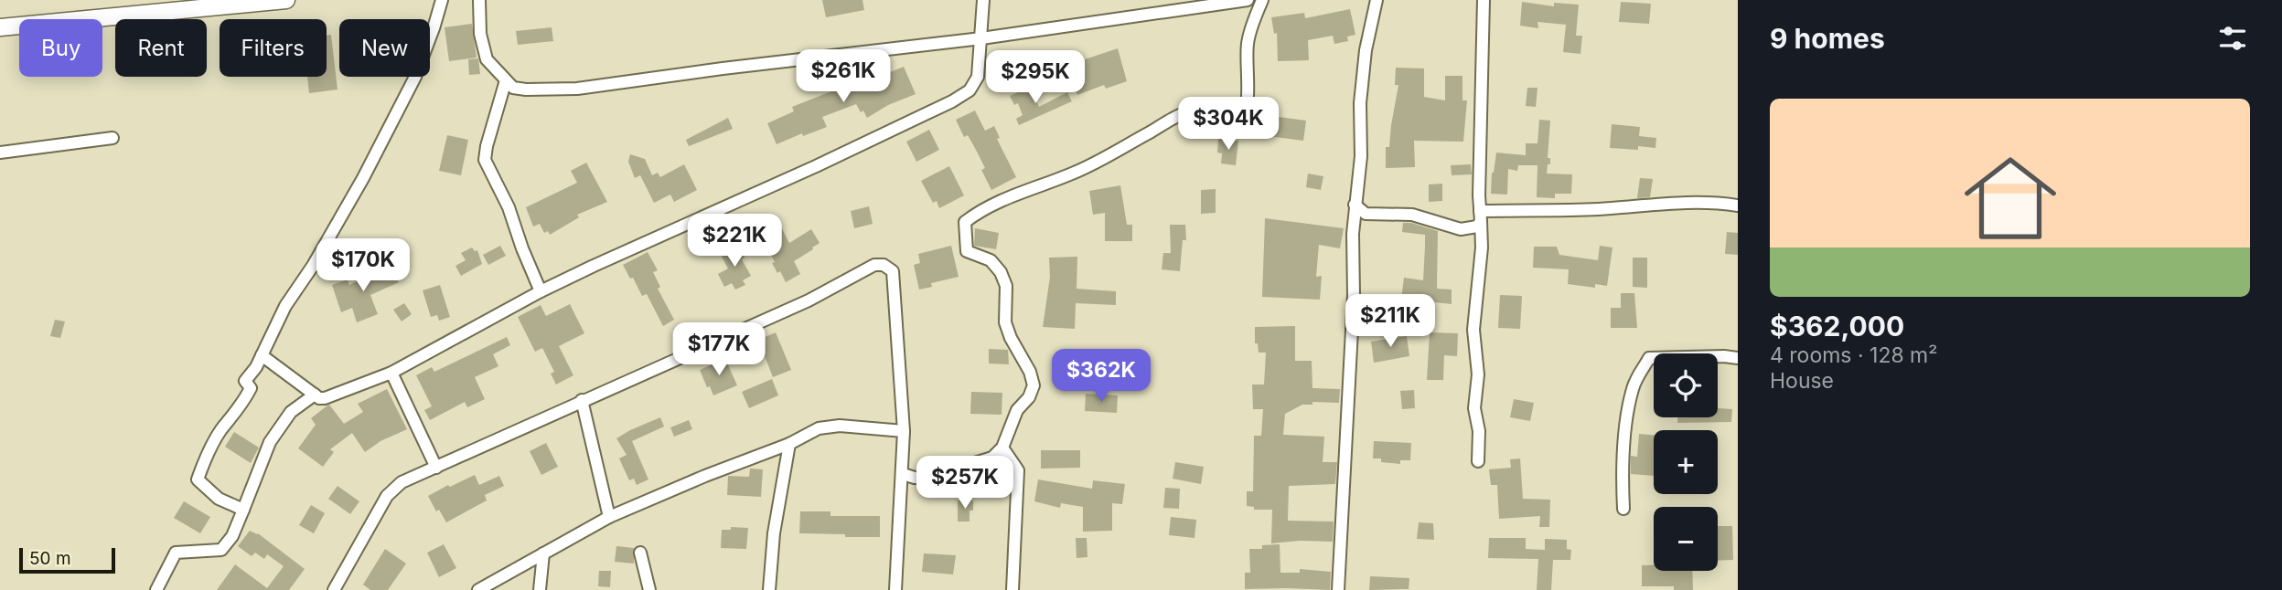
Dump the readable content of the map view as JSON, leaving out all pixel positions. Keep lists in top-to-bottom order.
{
  "scale_bar": "50 m",
  "page": {
    "heading": "9 homes",
    "chip": [
      "Buy",
      "Rent",
      "Filters",
      "New"
    ],
    "price": [
      "$261K",
      "$295K",
      "$304K",
      "$221K",
      "$170K",
      "$211K",
      "$177K",
      "$362K",
      "$257K"
    ],
    "list": [
      {
        "name": "$362,000",
        "note": "4 rooms · 128 m² · House"
      }
    ],
    "map_buttons": ["+", "−"],
    "scale": "50 m"
  }
}
